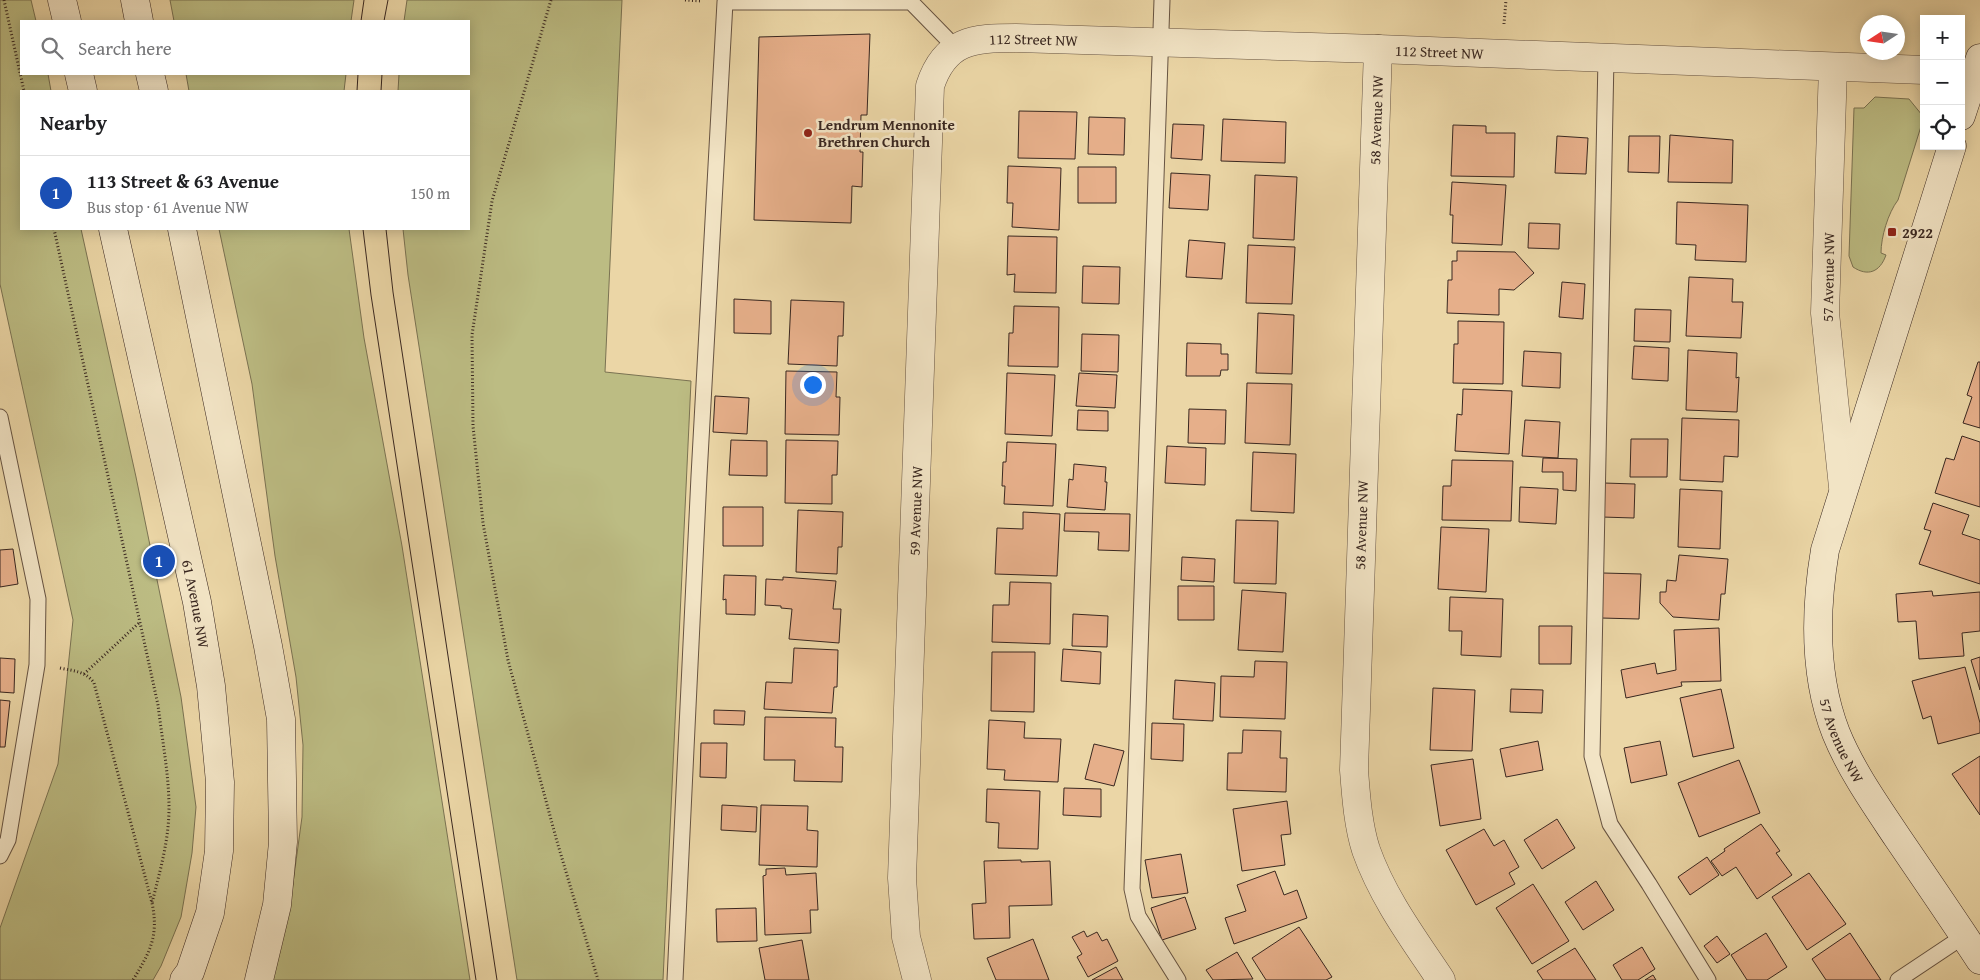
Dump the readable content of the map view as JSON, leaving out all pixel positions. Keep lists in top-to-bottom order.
{
  "streets": {
    "street": [
      "112 Street NW",
      "58 Avenue NW",
      "57 Avenue NW",
      "59 Avenue NW",
      "61 Avenue NW"
    ]
  },
  "crossings": [
    ["112 Street NW", "58 Avenue NW"],
    ["112 Street NW", "57 Avenue NW"],
    ["112 Street NW", "59 Avenue NW"]
  ],
  "places": {
    "other": ["Lendrum Mennonite Brethren Church"],
    "transit": ["2922"]
  },
  "north": "left",
  "page": {
    "map_buttons": ["+", "−"],
    "search": "Search here",
    "heading": "Nearby",
    "list": [
      {
        "mark": "1",
        "name": "113 Street & 63 Avenue",
        "note": "Bus stop · 61 Avenue NW",
        "value": "150 m"
      }
    ],
    "pins": "1"
  }
}
